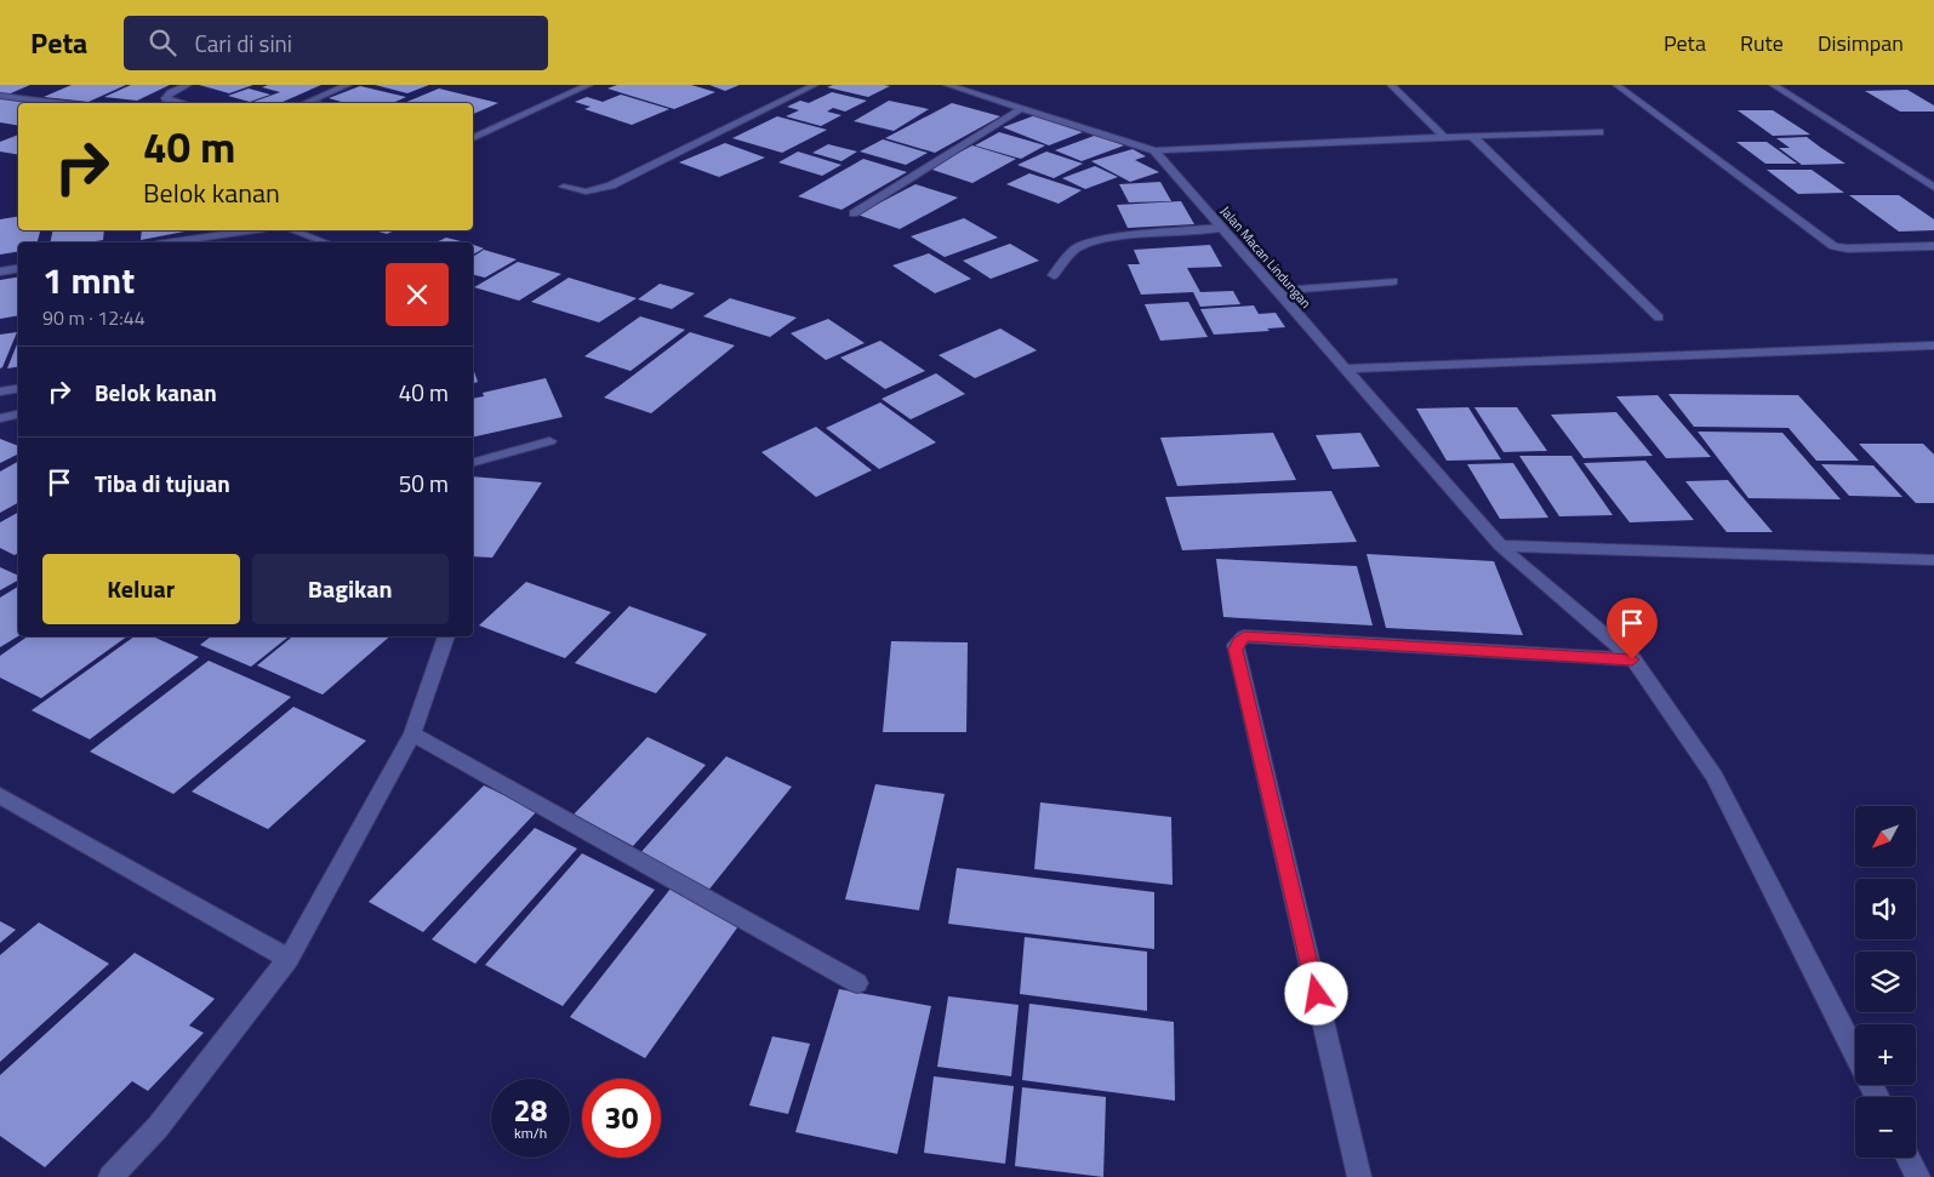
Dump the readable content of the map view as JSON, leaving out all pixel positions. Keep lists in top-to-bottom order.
{
  "streets": {
    "street": ["Jalan Macan Lindungan"]
  },
  "north": "bottom left",
  "page": {
    "header": "Peta",
    "search": "Cari di sini",
    "nav": ["Peta", "Rute", "Disimpan"],
    "turn": ["40 m", "Belok kanan"],
    "heading": ["1 mnt", "90 m · 12:44"],
    "list": [
      {
        "name": "Belok kanan",
        "value": "40 m"
      },
      {
        "name": "Tiba di tujuan",
        "value": "50 m"
      }
    ],
    "buttons": ["Keluar", "Bagikan"],
    "map_buttons": ["+", "−"],
    "speed": "28 km/h",
    "limit": "30"
  }
}
